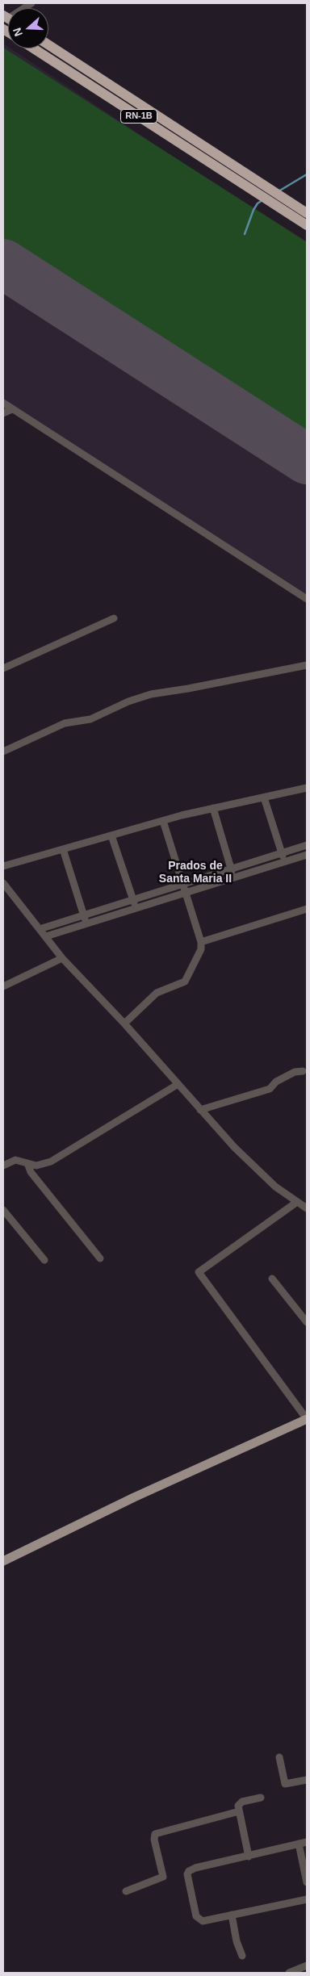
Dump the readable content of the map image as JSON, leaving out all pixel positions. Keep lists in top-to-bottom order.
{
  "streets": {
    "highway": ["RN-1B"]
  },
  "districts": ["Prados de Santa Maria II"],
  "north": "left"
}
